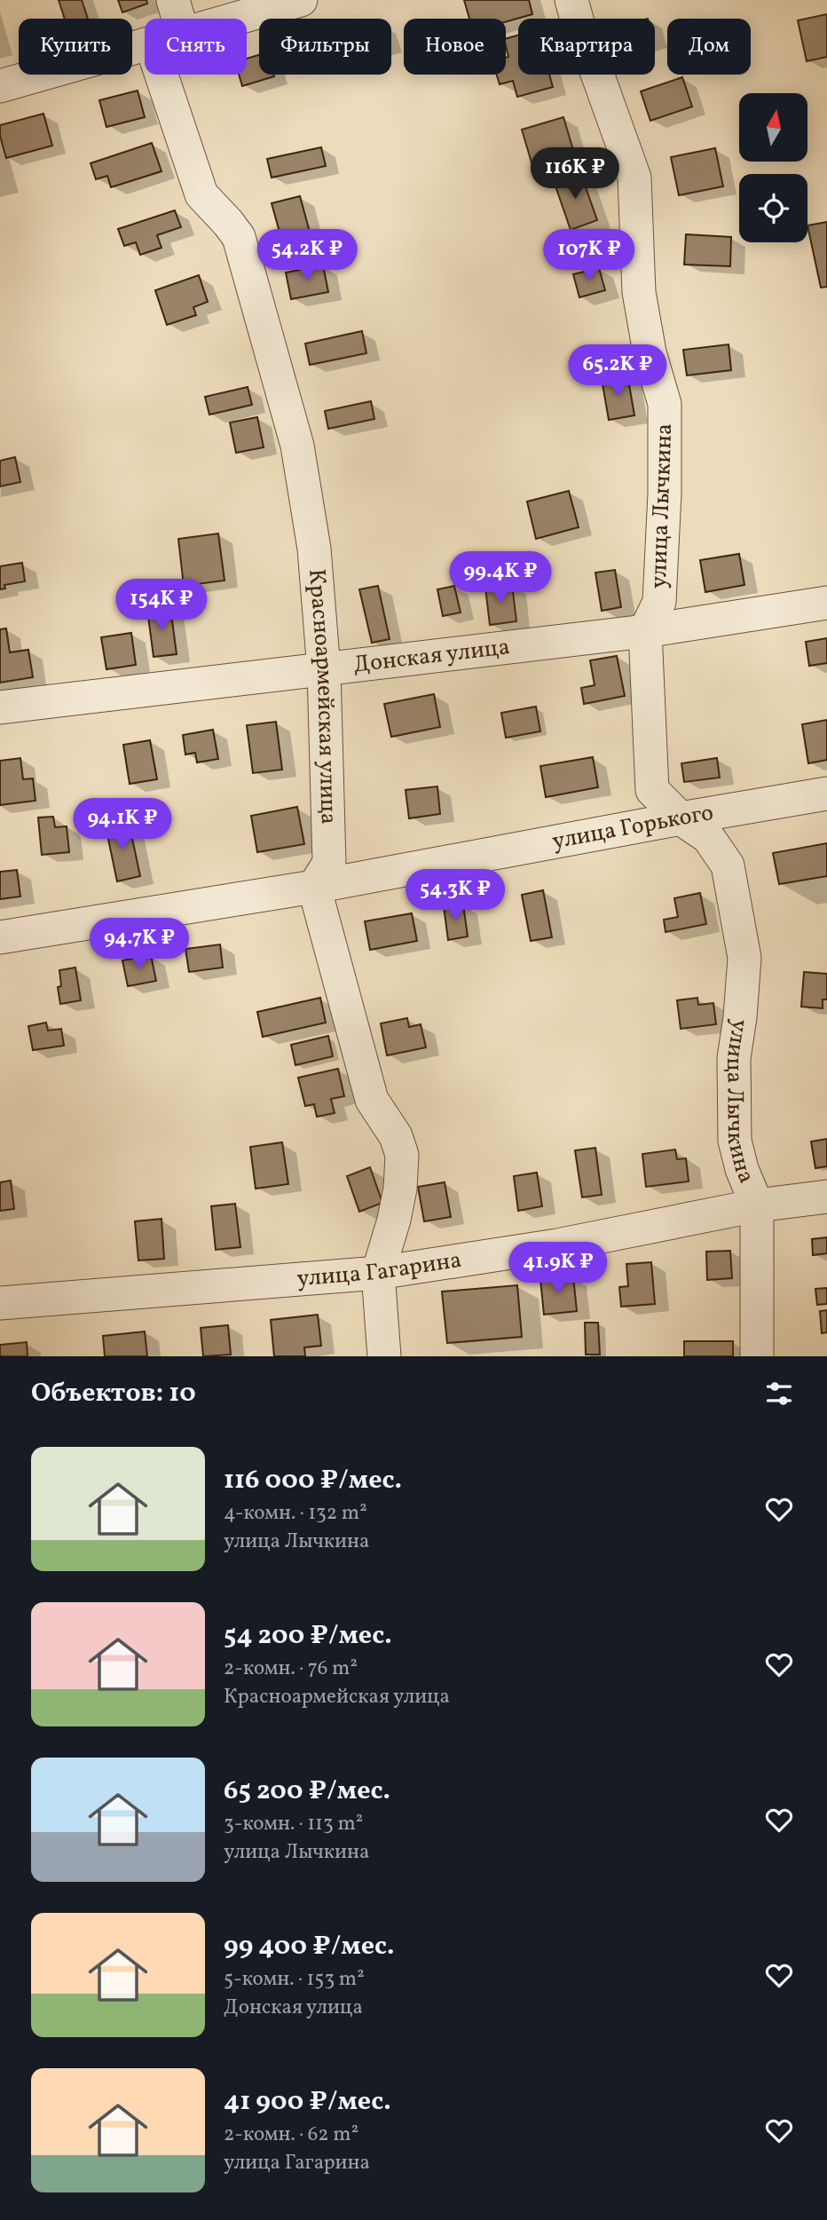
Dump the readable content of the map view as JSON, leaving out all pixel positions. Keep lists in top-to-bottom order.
{
  "streets": {
    "street": [
      "улица Лычкина",
      "Донская улица",
      "Красноармейская улица",
      "улица Горького",
      "улица Гагарина"
    ]
  },
  "crossings": [
    ["улица Лычкина", "Донская улица"],
    ["улица Лычкина", "улица Горького"],
    ["улица Лычкина", "улица Гагарина"],
    ["Донская улица", "Красноармейская улица"],
    ["Красноармейская улица", "улица Горького"]
  ],
  "north": "top",
  "page": {
    "chip": [
      "Купить",
      "Снять",
      "Фильтры",
      "Новое",
      "Квартира",
      "Дом"
    ],
    "price": [
      "116K ₽",
      "54.2K ₽",
      "107K ₽",
      "65.2K ₽",
      "99.4K ₽",
      "154K ₽",
      "94.1K ₽",
      "54.3K ₽",
      "94.7K ₽",
      "41.9K ₽"
    ],
    "heading": "Объектов: 10",
    "list": [
      {
        "name": "116 000 ₽/мес.",
        "note": "4-комн. · 132 m² · улица Лычкина"
      },
      {
        "name": "54 200 ₽/мес.",
        "note": "2-комн. · 76 m² · Красноармейская улица"
      },
      {
        "name": "65 200 ₽/мес.",
        "note": "3-комн. · 113 m² · улица Лычкина"
      },
      {
        "name": "99 400 ₽/мес.",
        "note": "5-комн. · 153 m² · Донская улица"
      },
      {
        "name": "41 900 ₽/мес.",
        "note": "2-комн. · 62 m² · улица Гагарина"
      }
    ]
  }
}
